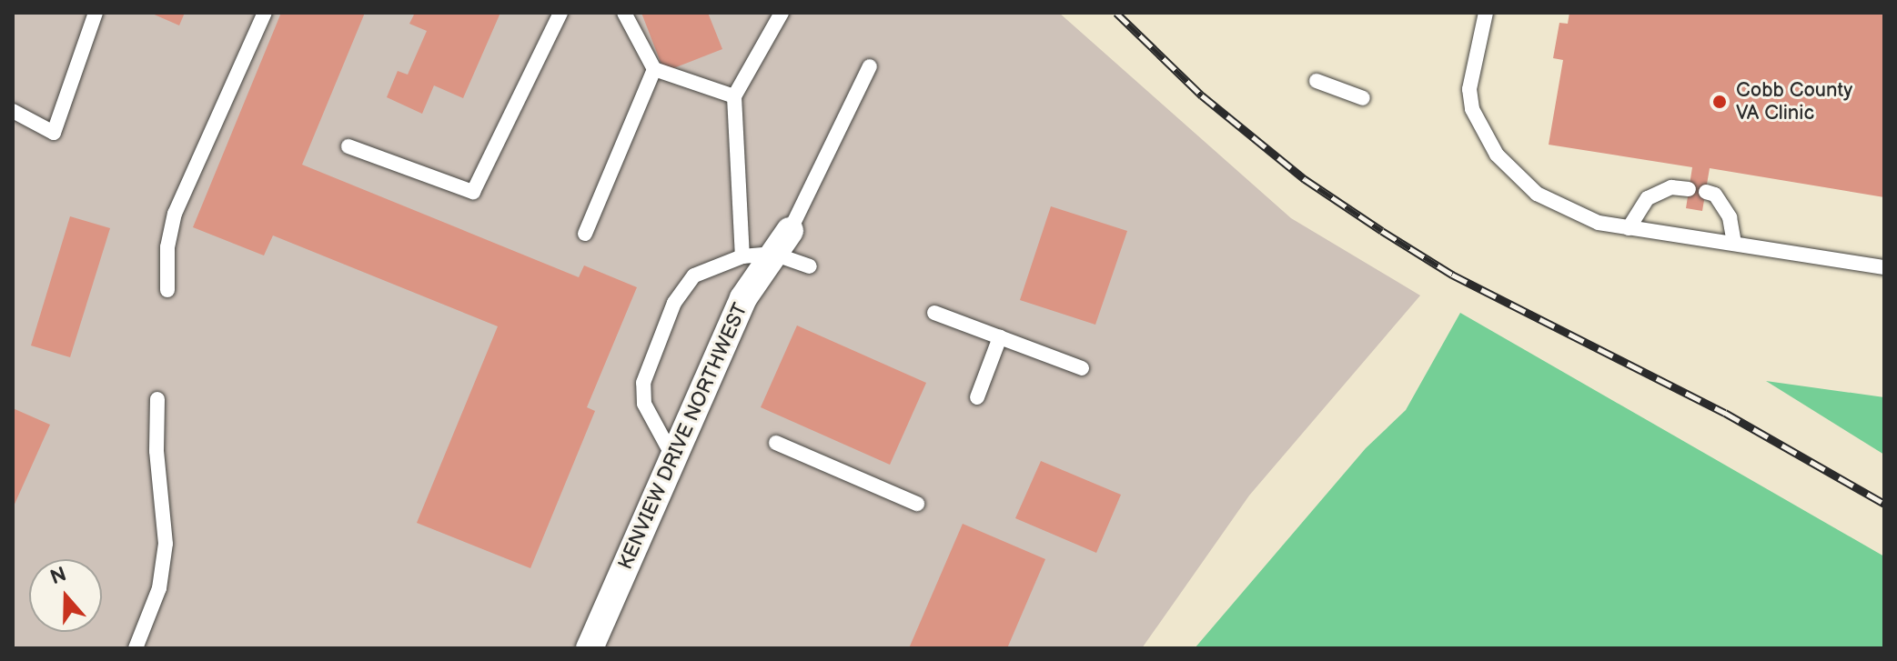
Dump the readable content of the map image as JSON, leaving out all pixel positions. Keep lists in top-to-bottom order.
{
  "streets": {
    "street": ["KENVIEW DRIVE NORTHWEST"]
  },
  "places": ["Cobb County VA Clinic"],
  "north": "top"
}
